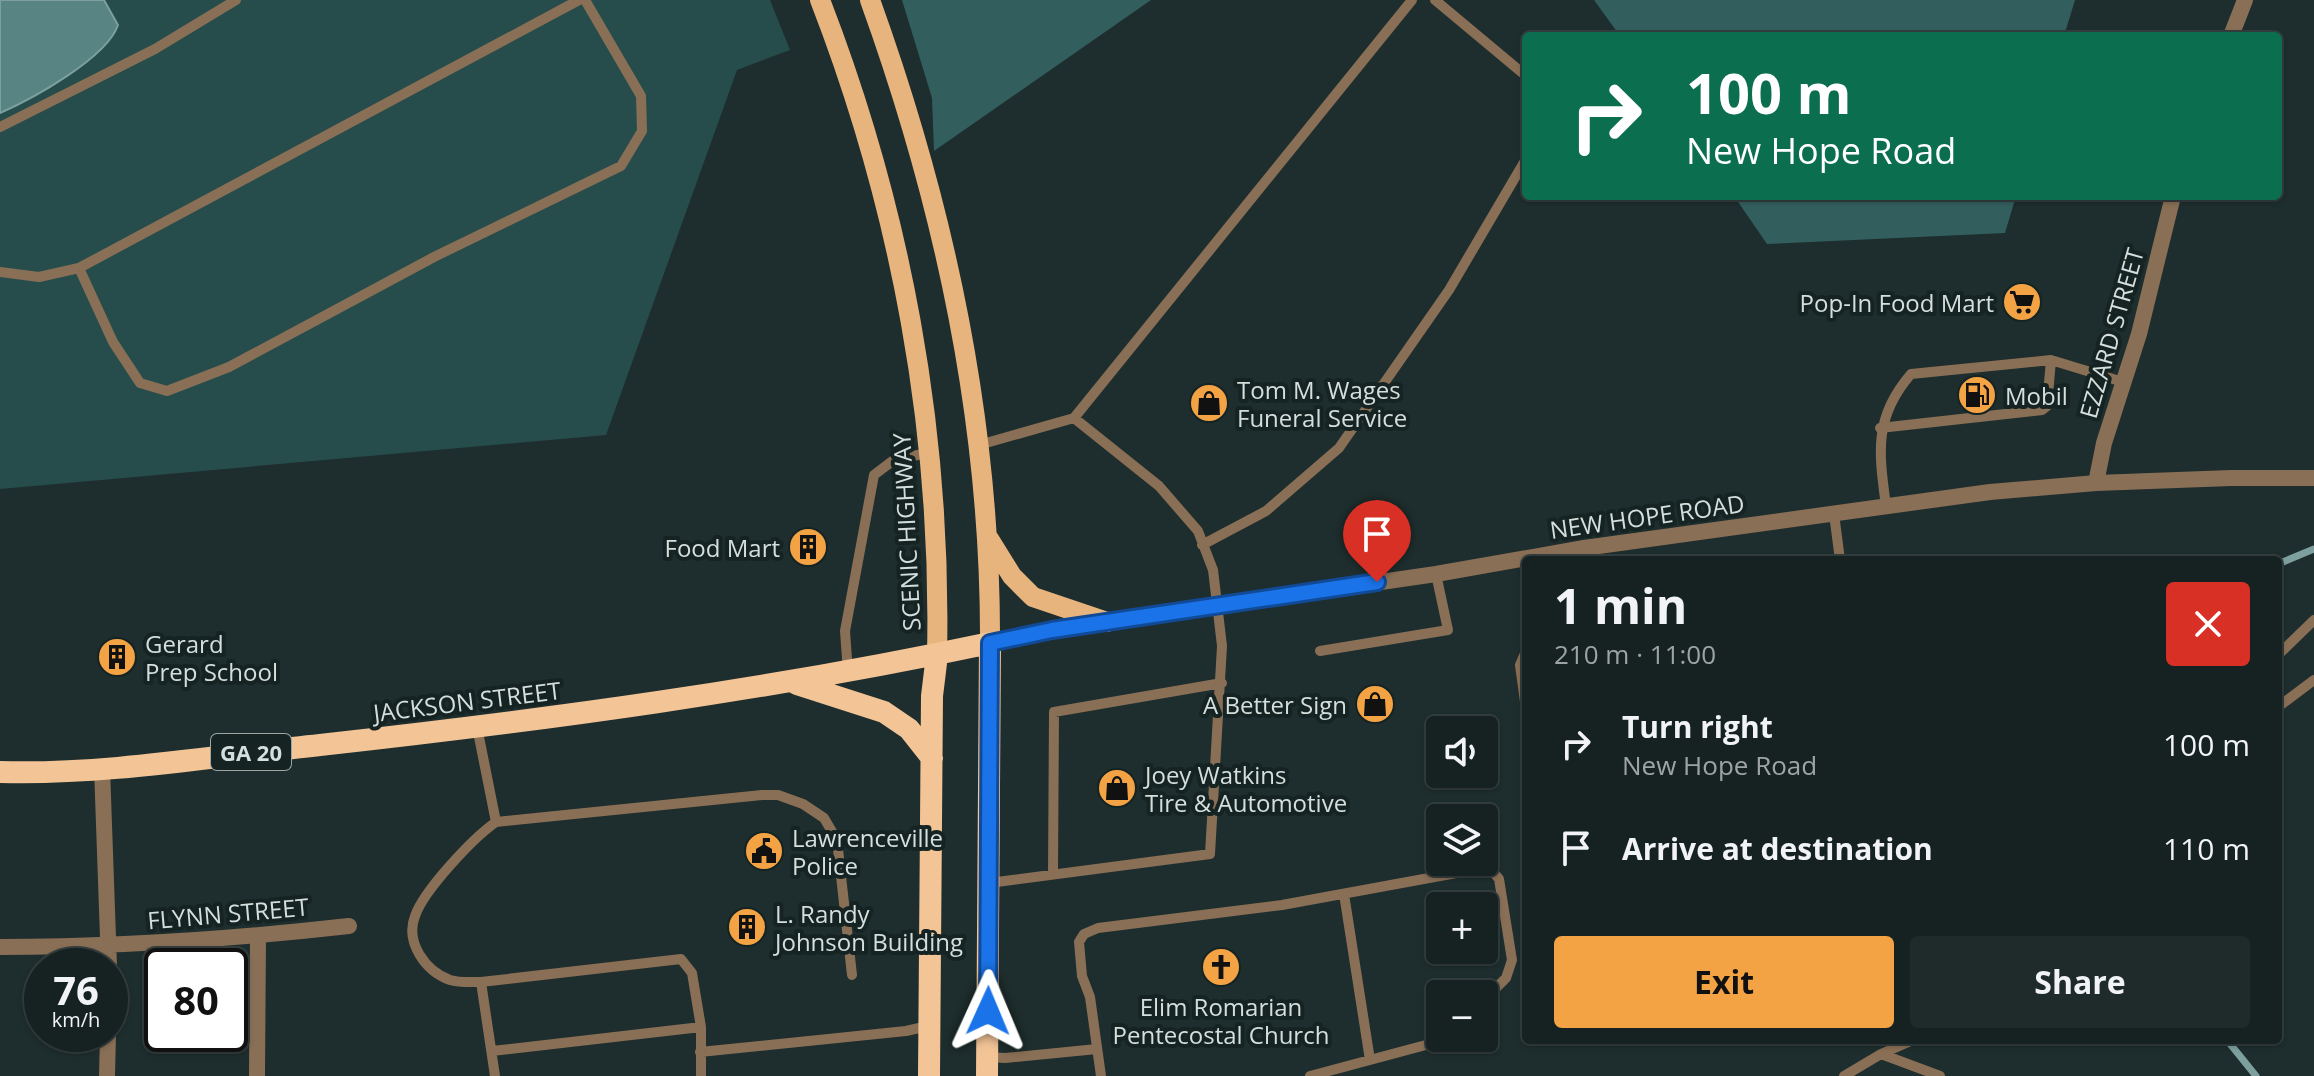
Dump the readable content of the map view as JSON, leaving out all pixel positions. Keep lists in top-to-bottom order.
{
  "streets": {
    "highway": ["SCENIC HIGHWAY", "JACKSON STREET", "GA 20"],
    "street": ["EZZARD STREET", "NEW HOPE ROAD", "FLYNN STREET"]
  },
  "crossings": [
    ["EZZARD STREET", "NEW HOPE ROAD"],
    ["NEW HOPE ROAD", "JACKSON STREET"],
    ["SCENIC HIGHWAY", "JACKSON STREET"]
  ],
  "places": {
    "supermarket": ["Pop-In Food Mart"],
    "fuel station": ["Mobil"],
    "shop": ["Tom M. Wages Funeral Service", "A Better Sign", "Joey Watkins Tire & Automotive"],
    "building": ["Food Mart", "Gerard Prep School", "L. Randy Johnson Building"],
    "public building": ["Lawrenceville Police"],
    "church": ["Elim Romarian Pentecostal Church"]
  },
  "page": {
    "turn": ["100 m", "New Hope Road"],
    "heading": ["1 min", "210 m · 11:00"],
    "list": [
      {
        "name": "Turn right",
        "note": "New Hope Road",
        "value": "100 m"
      },
      {
        "name": "Arrive at destination",
        "value": "110 m"
      }
    ],
    "map_buttons": ["+", "−"],
    "buttons": ["Exit", "Share"],
    "speed": "76 km/h",
    "limit": "80"
  }
}
